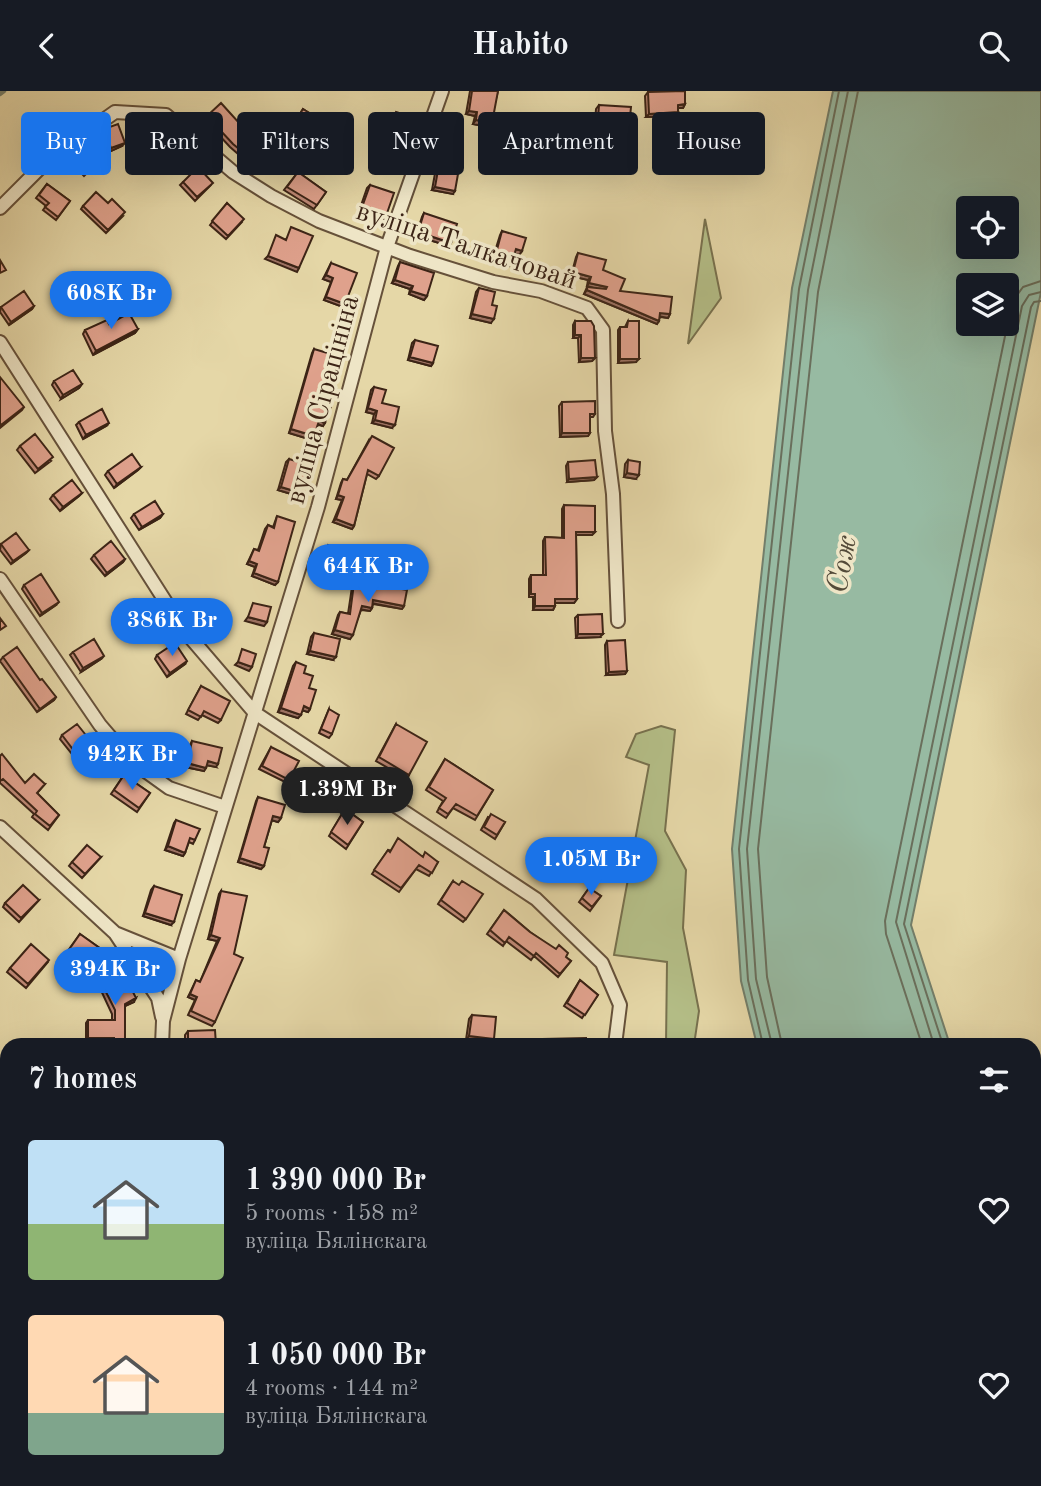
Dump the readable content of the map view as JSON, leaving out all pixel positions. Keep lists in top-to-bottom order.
{
  "streets": {
    "street": ["вуліца Талкачовай", "вуліца Сірацініна"]
  },
  "crossings": [
    ["вуліца Талкачовай", "вуліца Сірацініна"]
  ],
  "water": ["Сож"],
  "page": {
    "header": "Habito",
    "chip": [
      "Buy",
      "Rent",
      "Filters",
      "New",
      "Apartment",
      "House"
    ],
    "price": [
      "608K Br",
      "644K Br",
      "386K Br",
      "942K Br",
      "1.39M Br",
      "1.05M Br",
      "394K Br"
    ],
    "heading": "7 homes",
    "list": [
      {
        "name": "1 390 000 Br",
        "note": "5 rooms · 158 m² · вуліца Бялінскага"
      },
      {
        "name": "1 050 000 Br",
        "note": "4 rooms · 144 m² · вуліца Бялінскага"
      }
    ]
  }
}
